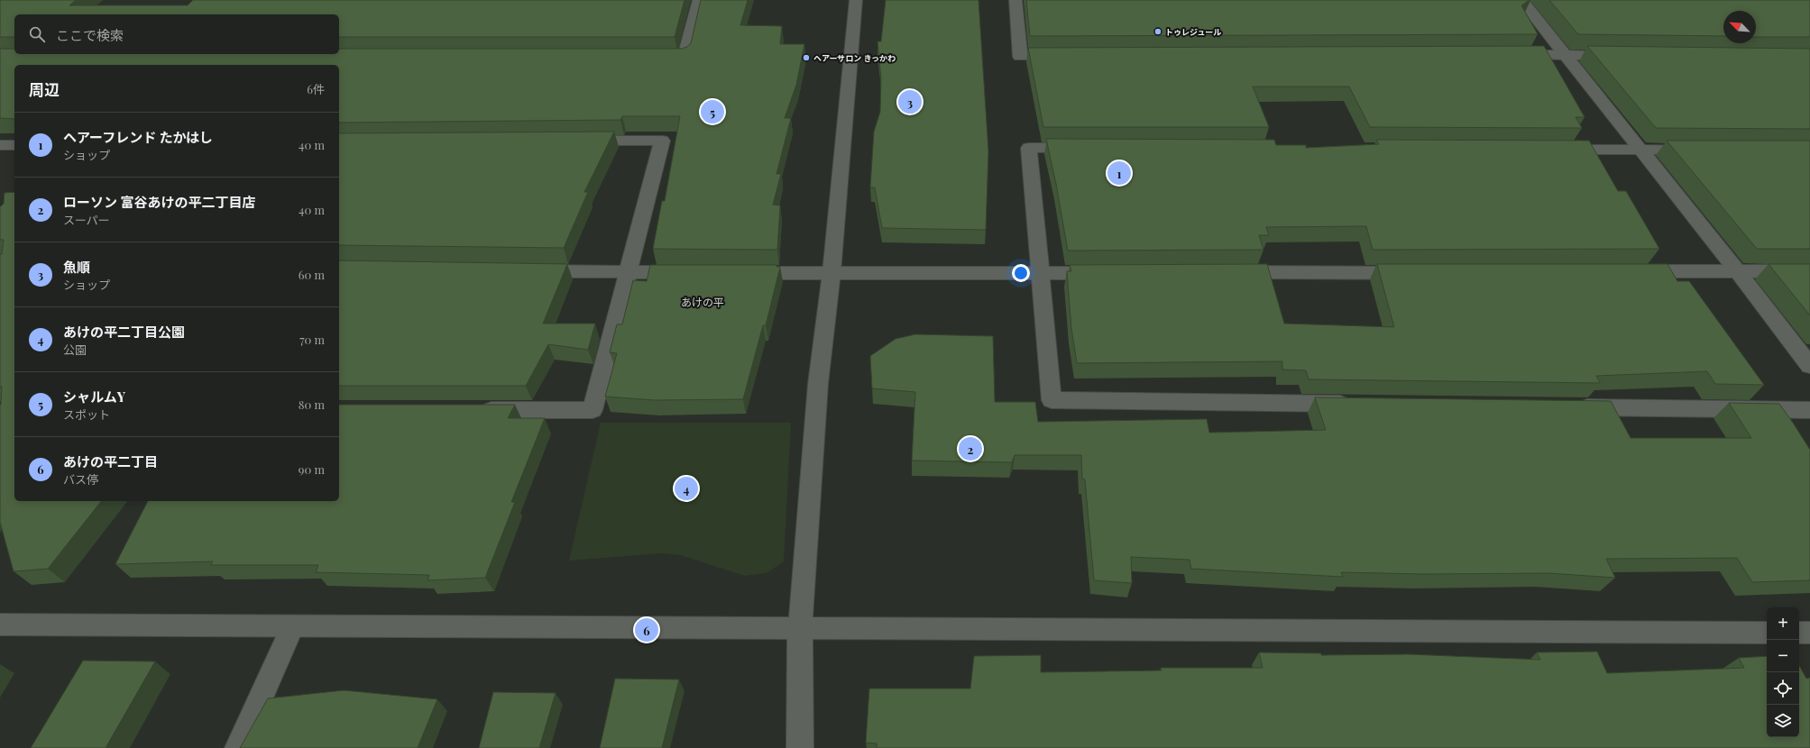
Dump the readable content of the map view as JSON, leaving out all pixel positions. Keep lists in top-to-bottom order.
{
  "districts": ["あけの平"],
  "places": ["トゥレジュール", "ヘアーサロン きっかわ"],
  "north": "top left",
  "page": {
    "search": "ここで検索",
    "heading": ["周辺", "6件"],
    "pins": [
      "3",
      "5",
      "1",
      "2",
      "4",
      "6"
    ],
    "list": [
      {
        "mark": "1",
        "name": "ヘアーフレンド たかはし",
        "note": "ショップ",
        "value": "40 m"
      },
      {
        "mark": "2",
        "name": "ローソン 富谷あけの平二丁目店",
        "note": "スーパー",
        "value": "40 m"
      },
      {
        "mark": "3",
        "name": "魚順",
        "note": "ショップ",
        "value": "60 m"
      },
      {
        "mark": "4",
        "name": "あけの平二丁目公園",
        "note": "公園",
        "value": "70 m"
      },
      {
        "mark": "5",
        "name": "シャルムY",
        "note": "スポット",
        "value": "80 m"
      },
      {
        "mark": "6",
        "name": "あけの平二丁目",
        "note": "バス停",
        "value": "90 m"
      }
    ],
    "map_buttons": ["+", "−"]
  }
}
